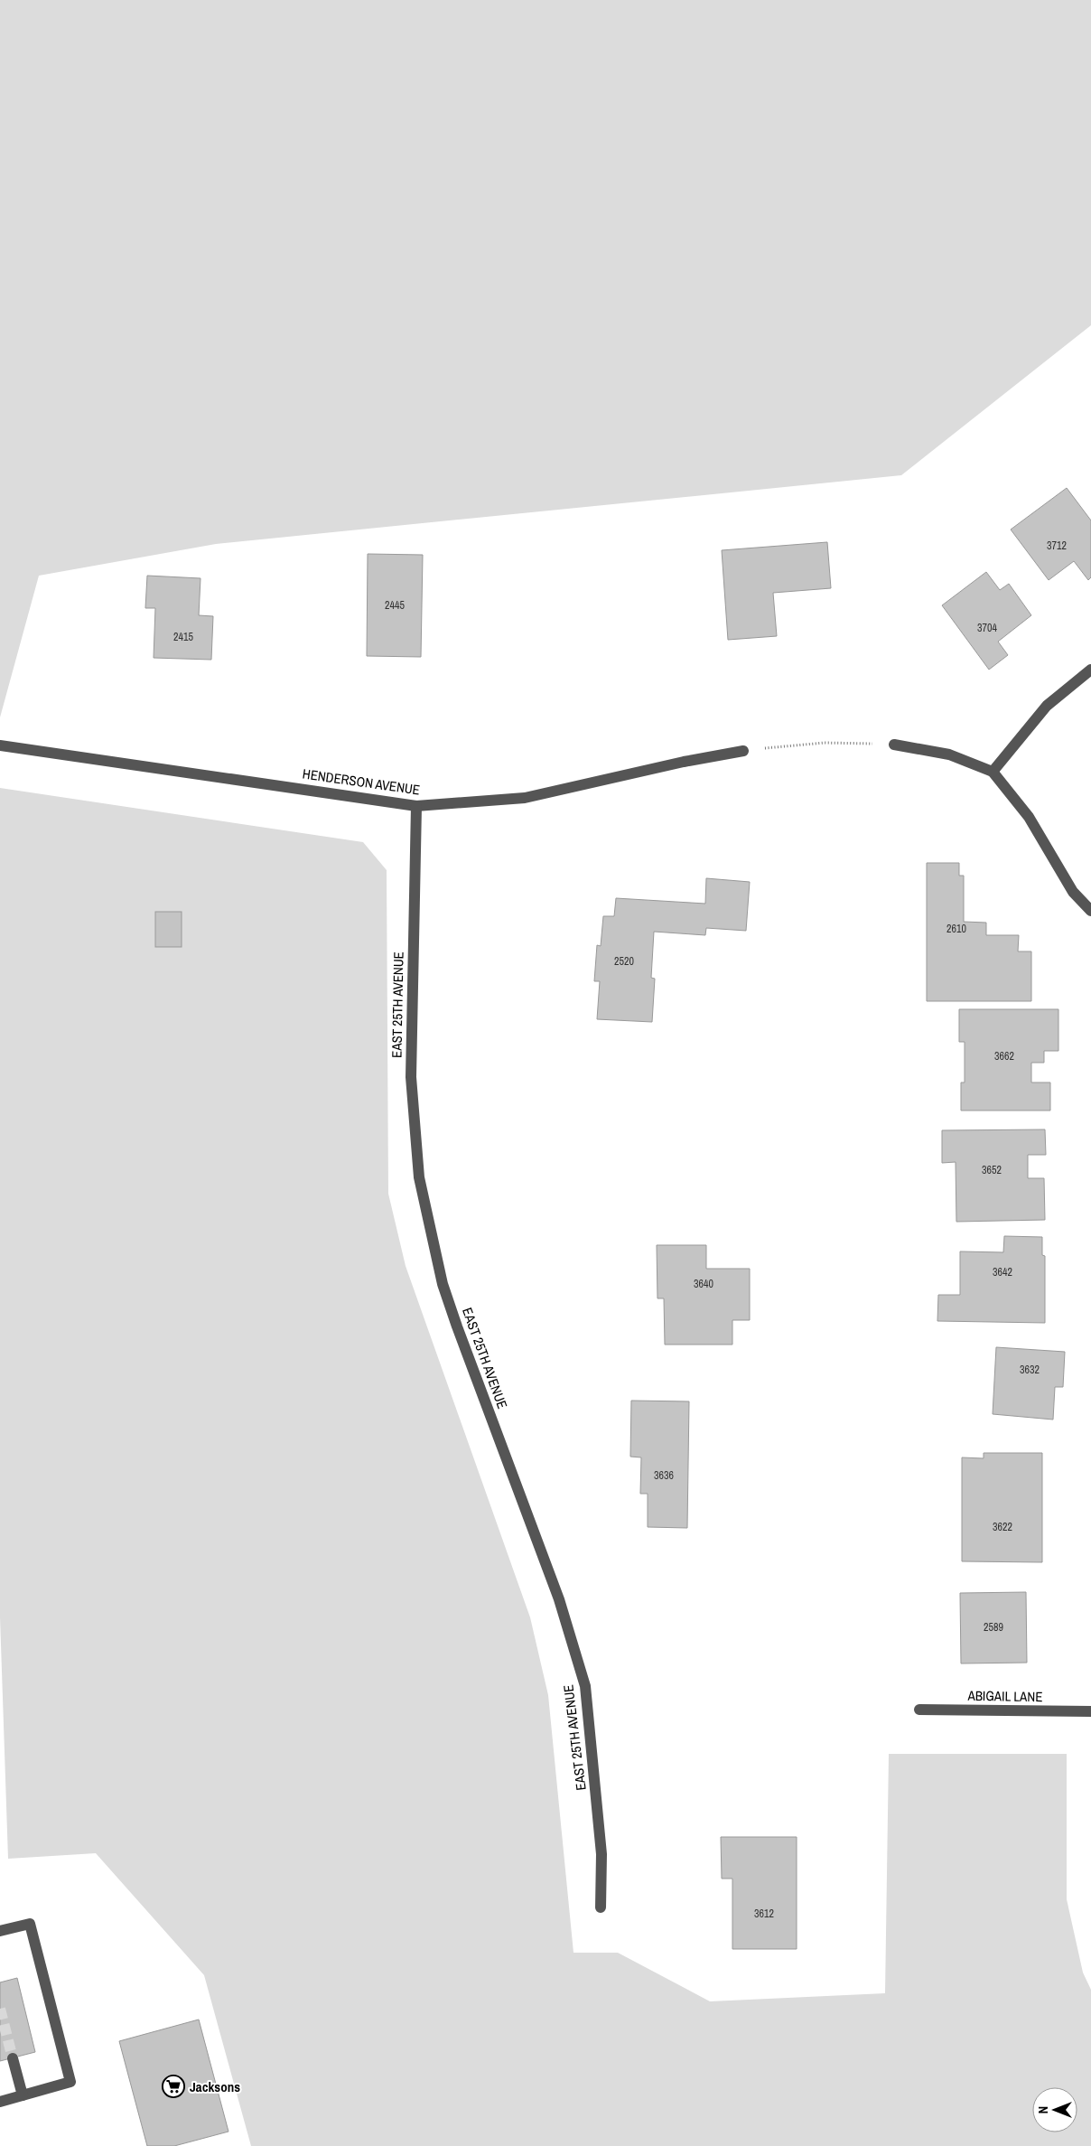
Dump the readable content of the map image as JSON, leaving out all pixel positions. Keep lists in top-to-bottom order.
{
  "streets": {
    "street": ["HENDERSON AVENUE", "EAST 25TH AVENUE", "ABIGAIL LANE"]
  },
  "crossings": [
    ["HENDERSON AVENUE", "EAST 25TH AVENUE"]
  ],
  "places": {
    "supermarket": ["Jacksons"]
  },
  "house_numbers": [
    "3712",
    "2445",
    "3704",
    "2415",
    "2610",
    "2520",
    "3662",
    "3652",
    "3642",
    "3640",
    "3632",
    "3636",
    "3622",
    "2589",
    "3612"
  ],
  "north": "left"
}
